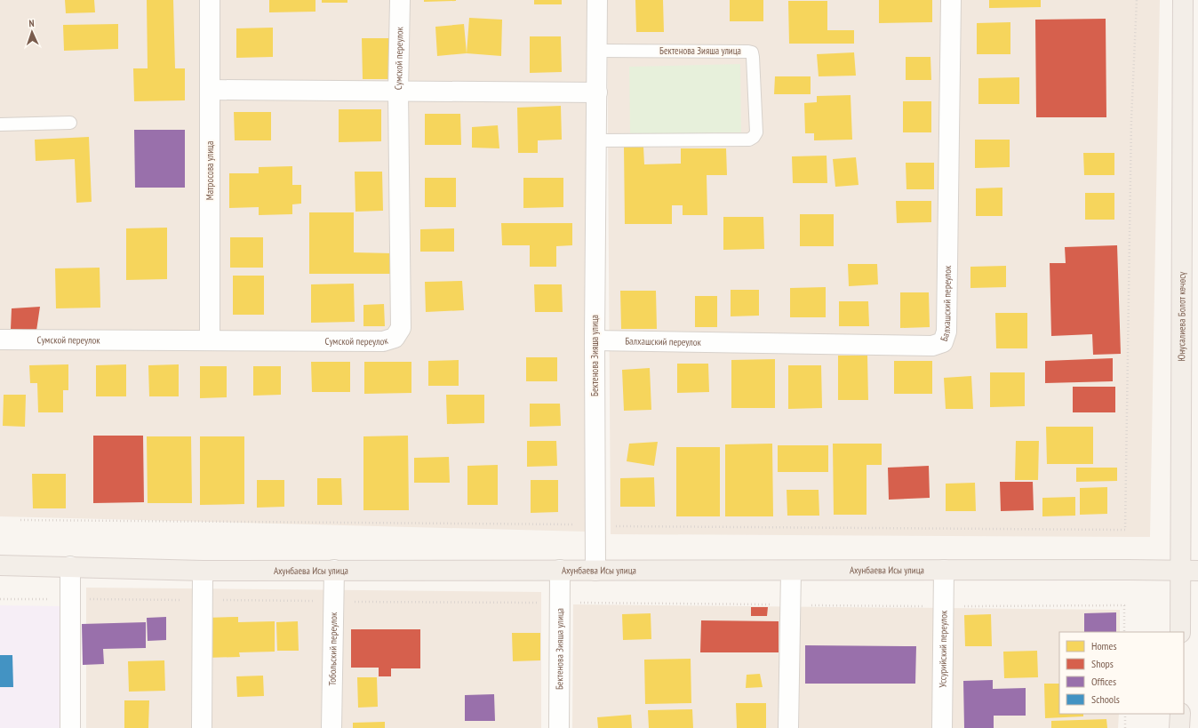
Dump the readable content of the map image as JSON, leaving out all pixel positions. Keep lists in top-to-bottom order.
{
  "streets": {
    "main road": ["Юнусалиева Болот көчөсү", "Ахунбаева Исы улица"],
    "street": [
      "Бектенова Зияша улица",
      "Сумской переулок",
      "Матросова улица",
      "Балхашский переулок",
      "Тобольский переулок",
      "Уссурийский переулок"
    ]
  },
  "crossings": [
    ["Бектенова Зияша улица", "Балхашский переулок"],
    ["Бектенова Зияша улица", "Ахунбаева Исы улица"],
    ["Сумской переулок", "Матросова улица"],
    ["Юнусалиева Болот көчөсү", "Ахунбаева Исы улица"],
    ["Ахунбаева Исы улица", "Тобольский переулок"],
    ["Ахунбаева Исы улица", "Уссурийский переулок"]
  ],
  "legend": [
    "Homes",
    "Shops",
    "Offices",
    "Schools"
  ],
  "north": "top"
}
